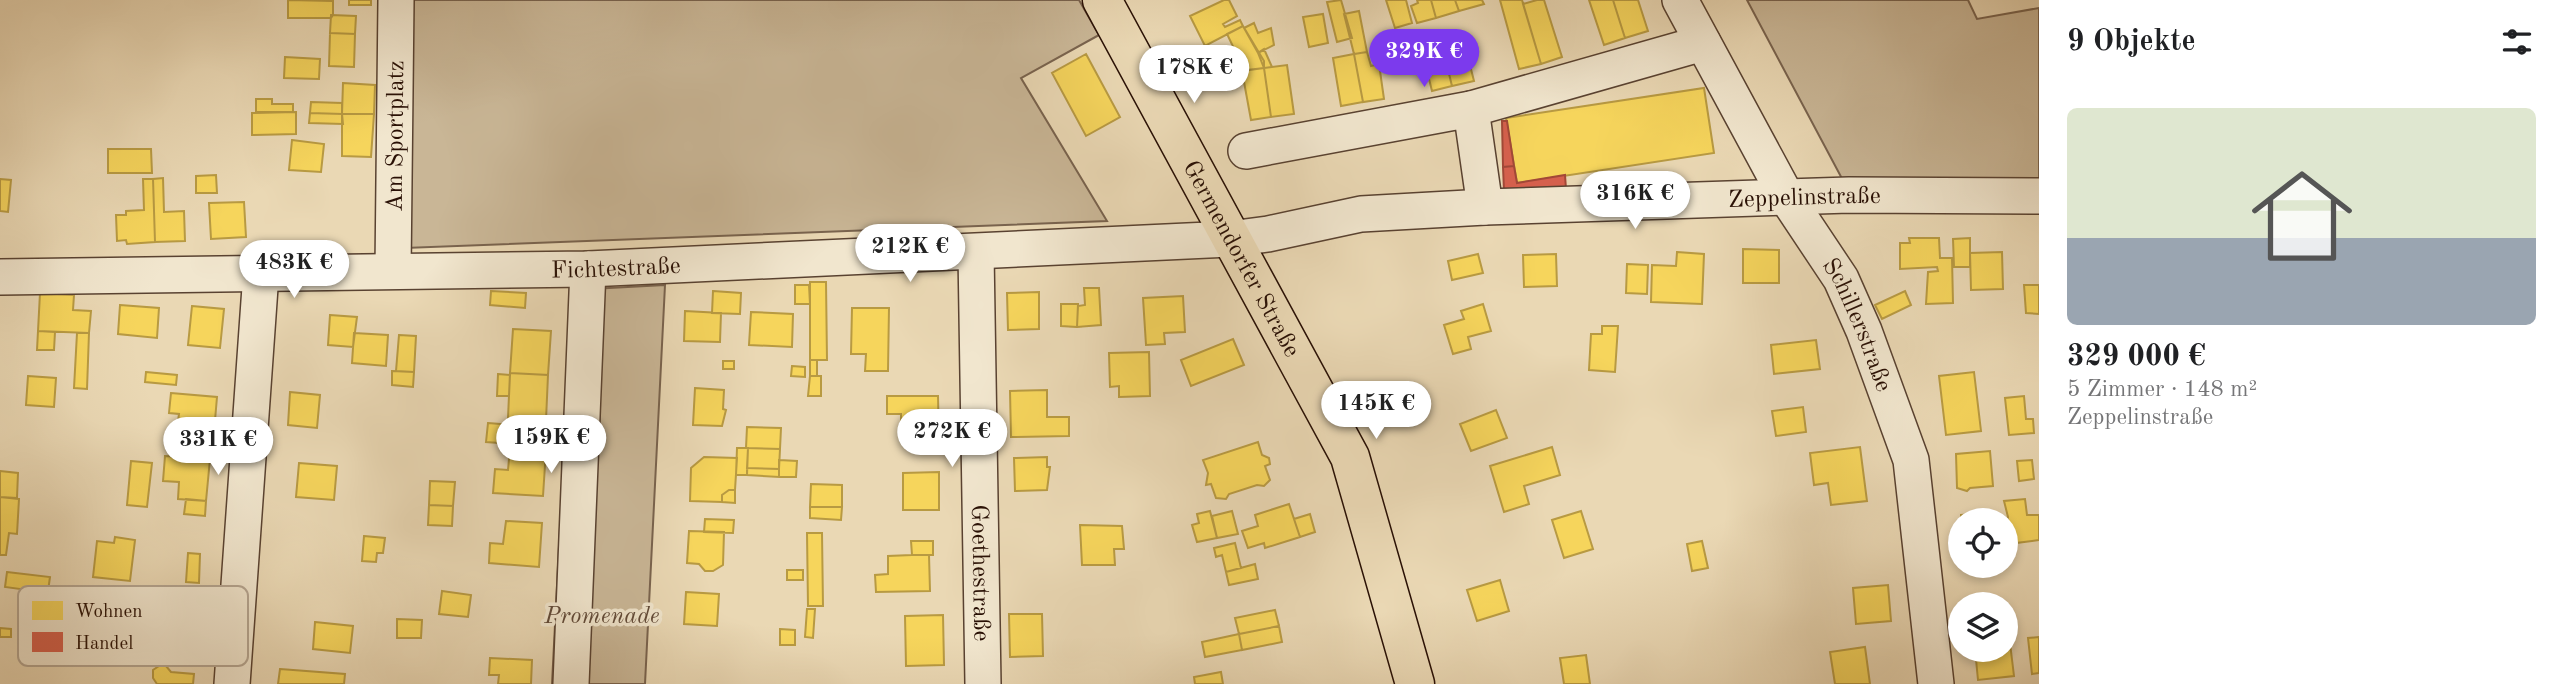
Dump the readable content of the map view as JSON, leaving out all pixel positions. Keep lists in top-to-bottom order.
{
  "streets": {
    "main road": ["Germendorfer Straße"],
    "street": [
      "Am Sportplatz",
      "Zeppelinstraße",
      "Fichtestraße",
      "Schillerstraße",
      "Goethestraße"
    ]
  },
  "crossings": [
    ["Am Sportplatz", "Fichtestraße"],
    ["Zeppelinstraße", "Germendorfer Straße"],
    ["Zeppelinstraße", "Fichtestraße"],
    ["Zeppelinstraße", "Schillerstraße"],
    ["Germendorfer Straße", "Fichtestraße"],
    ["Fichtestraße", "Goethestraße"]
  ],
  "parks": ["Promenade"],
  "legend": ["Wohnen", "Handel"],
  "page": {
    "heading": "9 Objekte",
    "price": [
      "329K €",
      "178K €",
      "316K €",
      "212K €",
      "483K €",
      "145K €",
      "272K €",
      "159K €",
      "331K €"
    ],
    "list": [
      {
        "name": "329 000 €",
        "note": "5 Zimmer · 148 m² · Zeppelinstraße"
      }
    ]
  }
}
